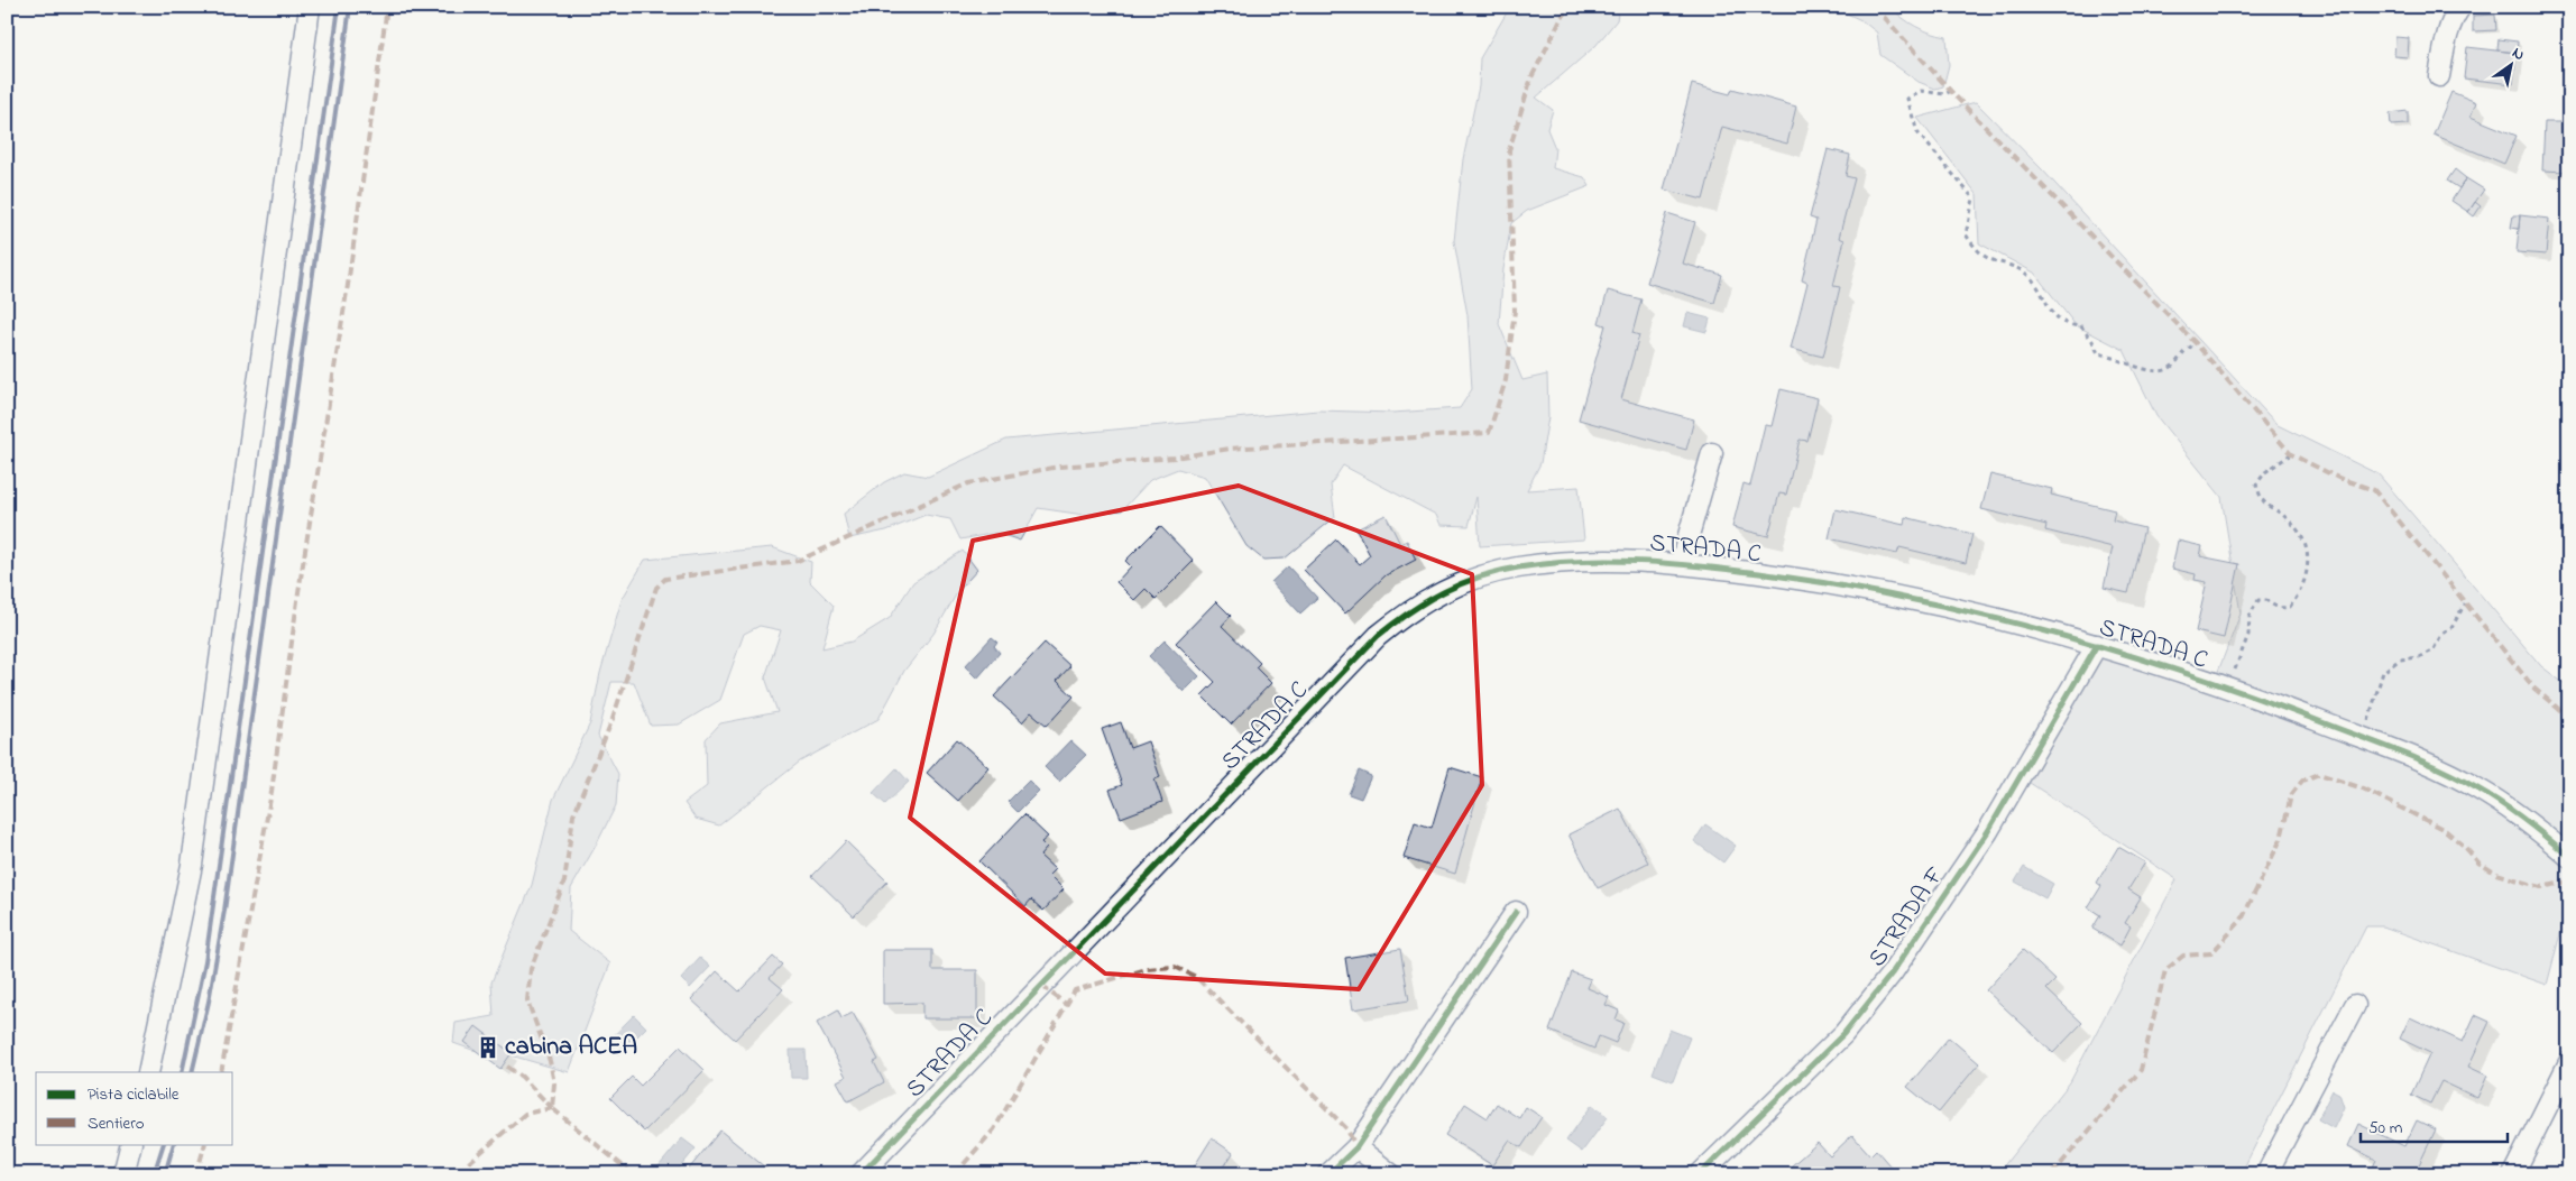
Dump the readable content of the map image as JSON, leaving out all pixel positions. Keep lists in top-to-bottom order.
{
  "streets": {
    "street": ["STRADA C", "STRADA F"]
  },
  "crossings": [
    ["STRADA C", "STRADA F"]
  ],
  "places": {
    "building": ["cabina ACEA"]
  },
  "legend": ["Pista ciclabile", "Sentiero"],
  "scale_bar": "50 m",
  "north": "top right"
}
